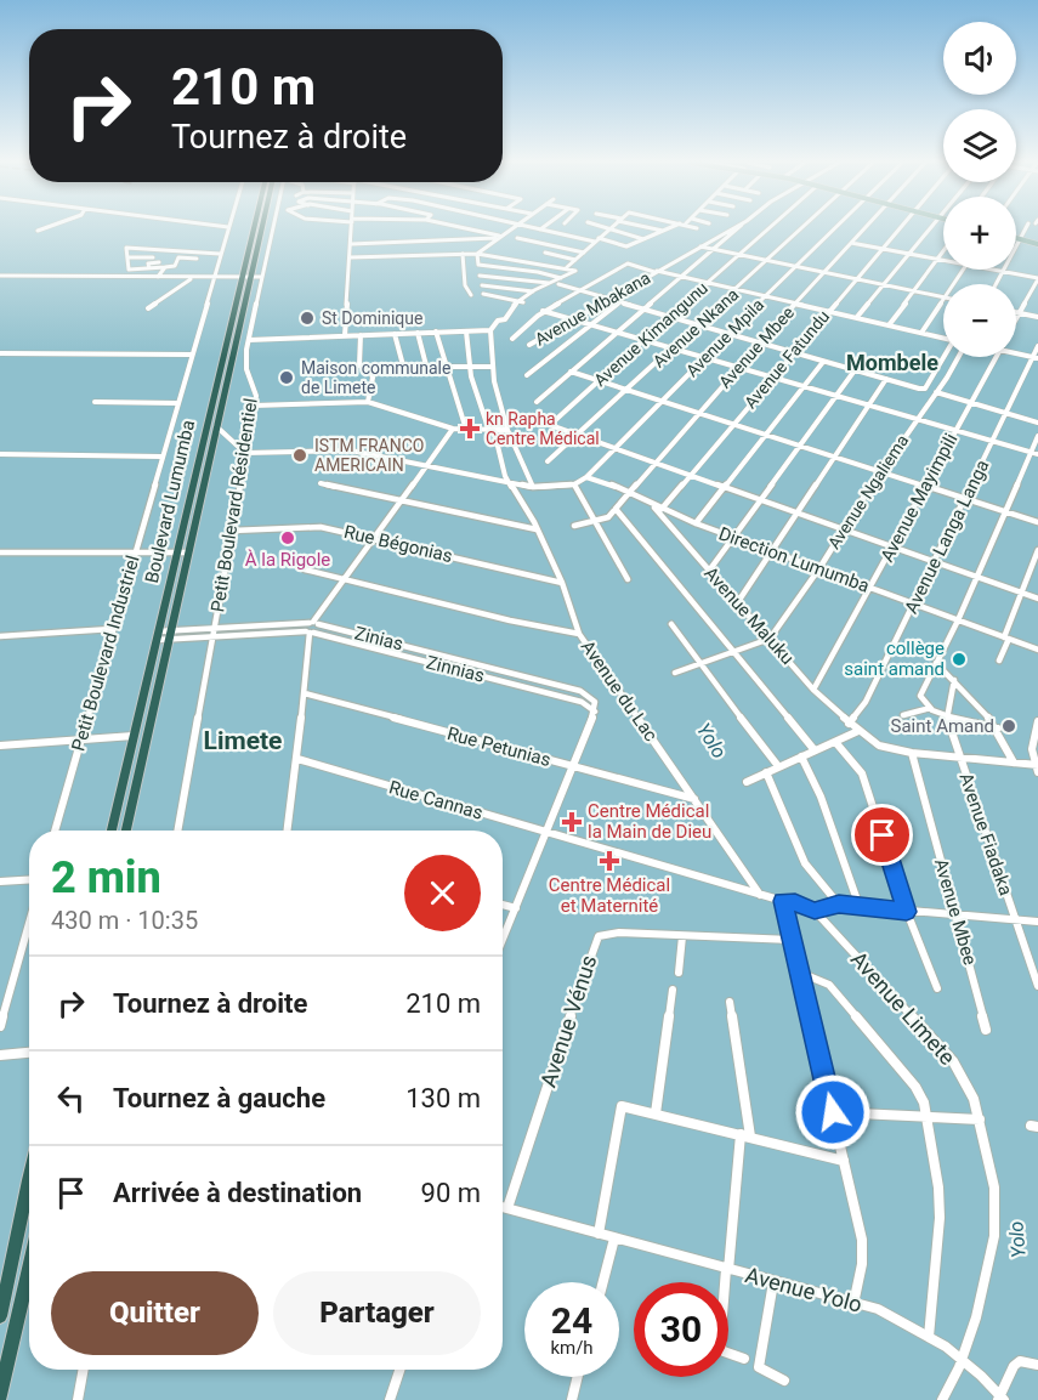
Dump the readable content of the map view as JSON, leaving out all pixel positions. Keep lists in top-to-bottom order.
{
  "streets": {
    "highway": ["Boulevard Lumumba"],
    "street": [
      "Avenue Mbakana",
      "Avenue Nkana",
      "Avenue Kimangunu",
      "Avenue Mpila",
      "Avenue Mbee",
      "Avenue Fatundu",
      "Avenue Ngaliema",
      "Avenue Mayimpili",
      "Petit Boulevard Résidentiel",
      "Avenue Langa Langa",
      "Rue Bégonias",
      "Direction Lumumba",
      "Avenue Maluku",
      "Zinias",
      "Petit Boulevard Industriel",
      "Zinnias",
      "Avenue du Lac",
      "Rue Petunias",
      "Rue Cannas",
      "Avenue Fiadaka",
      "Avenue Limete",
      "Avenue Vénus",
      "Avenue Yolo"
    ]
  },
  "crossings": [
    ["Avenue Nkana", "Avenue Kimangunu"],
    ["Avenue Mpila", "Direction Lumumba"],
    ["Avenue Mbee", "Direction Lumumba"],
    ["Avenue Mbee", "Avenue Maluku"],
    ["Avenue Fatundu", "Direction Lumumba"],
    ["Avenue Ngaliema", "Direction Lumumba"],
    ["Avenue Ngaliema", "Avenue Maluku"],
    ["Avenue Mayimpili", "Direction Lumumba"],
    ["Avenue Mayimpili", "Avenue Maluku"],
    ["Boulevard Lumumba", "Zinias"],
    ["Boulevard Lumumba", "Zinnias"],
    ["Petit Boulevard Résidentiel", "Rue Bégonias"],
    ["Petit Boulevard Résidentiel", "Zinias"],
    ["Petit Boulevard Résidentiel", "Zinnias"],
    ["Avenue Langa Langa", "Direction Lumumba"],
    ["Avenue Langa Langa", "Avenue Maluku"],
    ["Rue Bégonias", "Avenue du Lac"],
    ["Direction Lumumba", "Avenue Maluku"],
    ["Avenue Maluku", "Avenue Fiadaka"],
    ["Zinias", "Zinnias"],
    ["Avenue du Lac", "Rue Petunias"],
    ["Avenue du Lac", "Rue Cannas"],
    ["Avenue Limete", "Avenue Yolo"],
    ["Avenue Vénus", "Avenue Yolo"]
  ],
  "districts": ["Mombele", "Limete"],
  "water": ["Yolo"],
  "places": {
    "other": [
      "St Dominique",
      "Maison communale de Limete",
      "ISTM FRANCO AMERICAIN",
      "À la Rigole",
      "collège saint amand",
      "Saint Amand"
    ],
    "health": ["kn Rapha Centre Médical", "Centre Médical la Main de Dieu", "Centre Médical et Maternité"]
  },
  "page": {
    "map_buttons": ["+", "−"],
    "turn": ["210 m", "Tournez à droite"],
    "heading": ["2 min", "430 m · 10:35"],
    "list": [
      {
        "name": "Tournez à droite",
        "value": "210 m"
      },
      {
        "name": "Tournez à gauche",
        "value": "130 m"
      },
      {
        "name": "Arrivée à destination",
        "value": "90 m"
      }
    ],
    "buttons": ["Quitter", "Partager"],
    "speed": "24 km/h",
    "limit": "30"
  }
}
